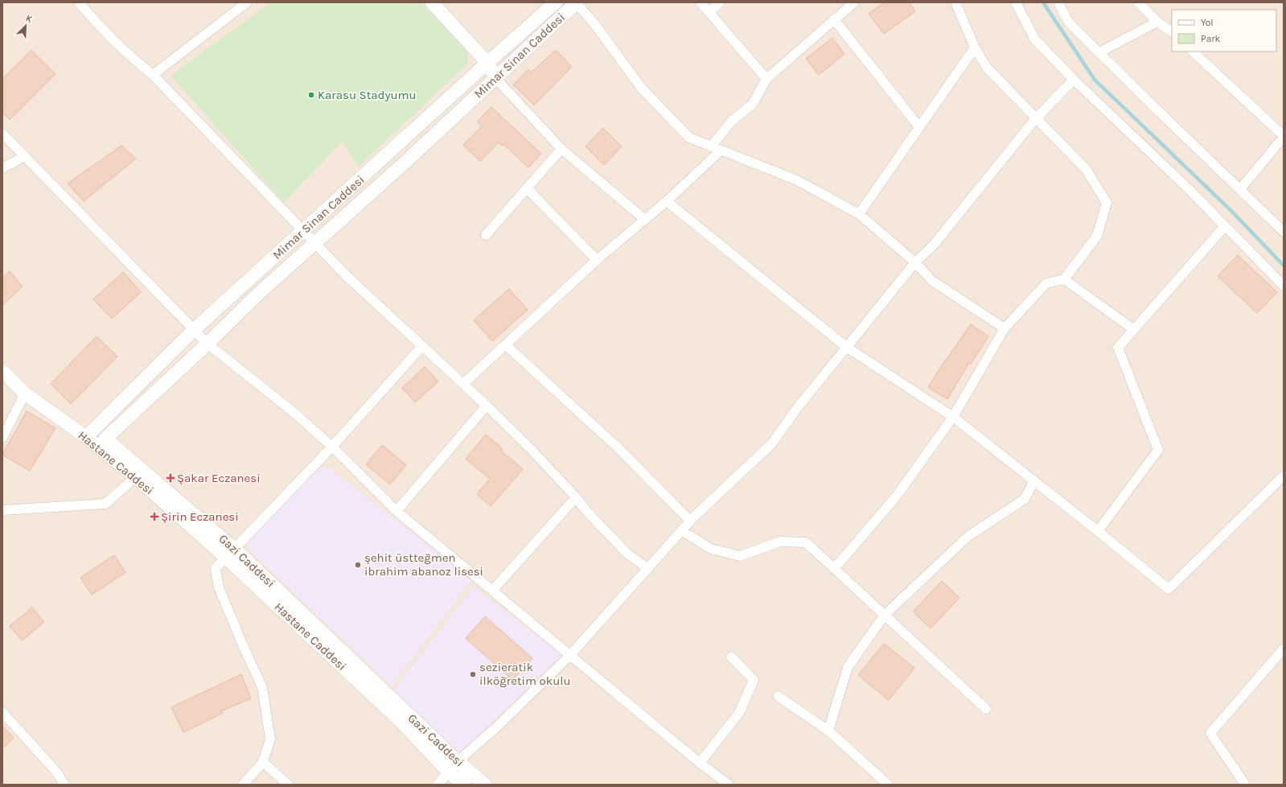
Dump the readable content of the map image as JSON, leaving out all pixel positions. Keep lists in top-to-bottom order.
{
  "streets": {
    "main road": ["Mimar Sinan Caddesi", "Hastane Caddesi", "Gazi Caddesi"]
  },
  "crossings": [
    ["Mimar Sinan Caddesi", "Hastane Caddesi"],
    ["Hastane Caddesi", "Gazi Caddesi"]
  ],
  "places": {
    "other": ["Karasu Stadyumu", "şehit üstteğmen ibrahim abanoz lisesi", "sezieratik ilköğretim okulu"],
    "health": ["Şakar Eczanesi", "Şirin Eczanesi"]
  },
  "legend": ["Yol", "Park"],
  "north": "top right"
}
